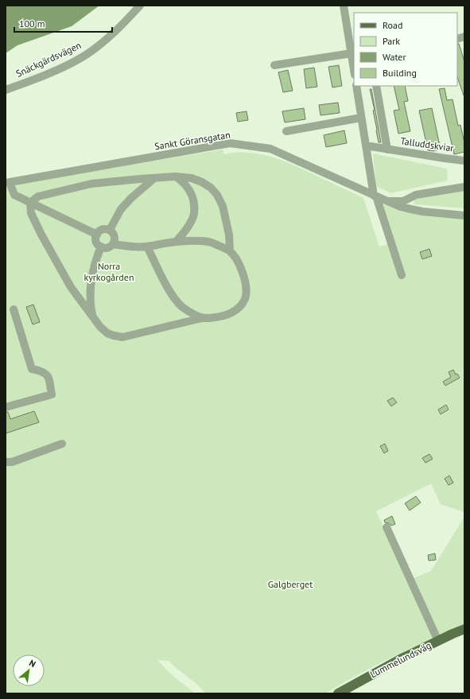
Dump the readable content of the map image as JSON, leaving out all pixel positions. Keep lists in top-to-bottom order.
{
  "streets": {
    "main road": ["Lummelundsväg"],
    "street": ["Snäckgärdsvägen", "Sankt Göransgatan", "Talluddskviar"]
  },
  "parks": ["Norra kyrkogården", "Galgberget"],
  "legend": [
    "Road",
    "Park",
    "Water",
    "Building"
  ],
  "scale_bar": "100 m",
  "north": "top right"
}
